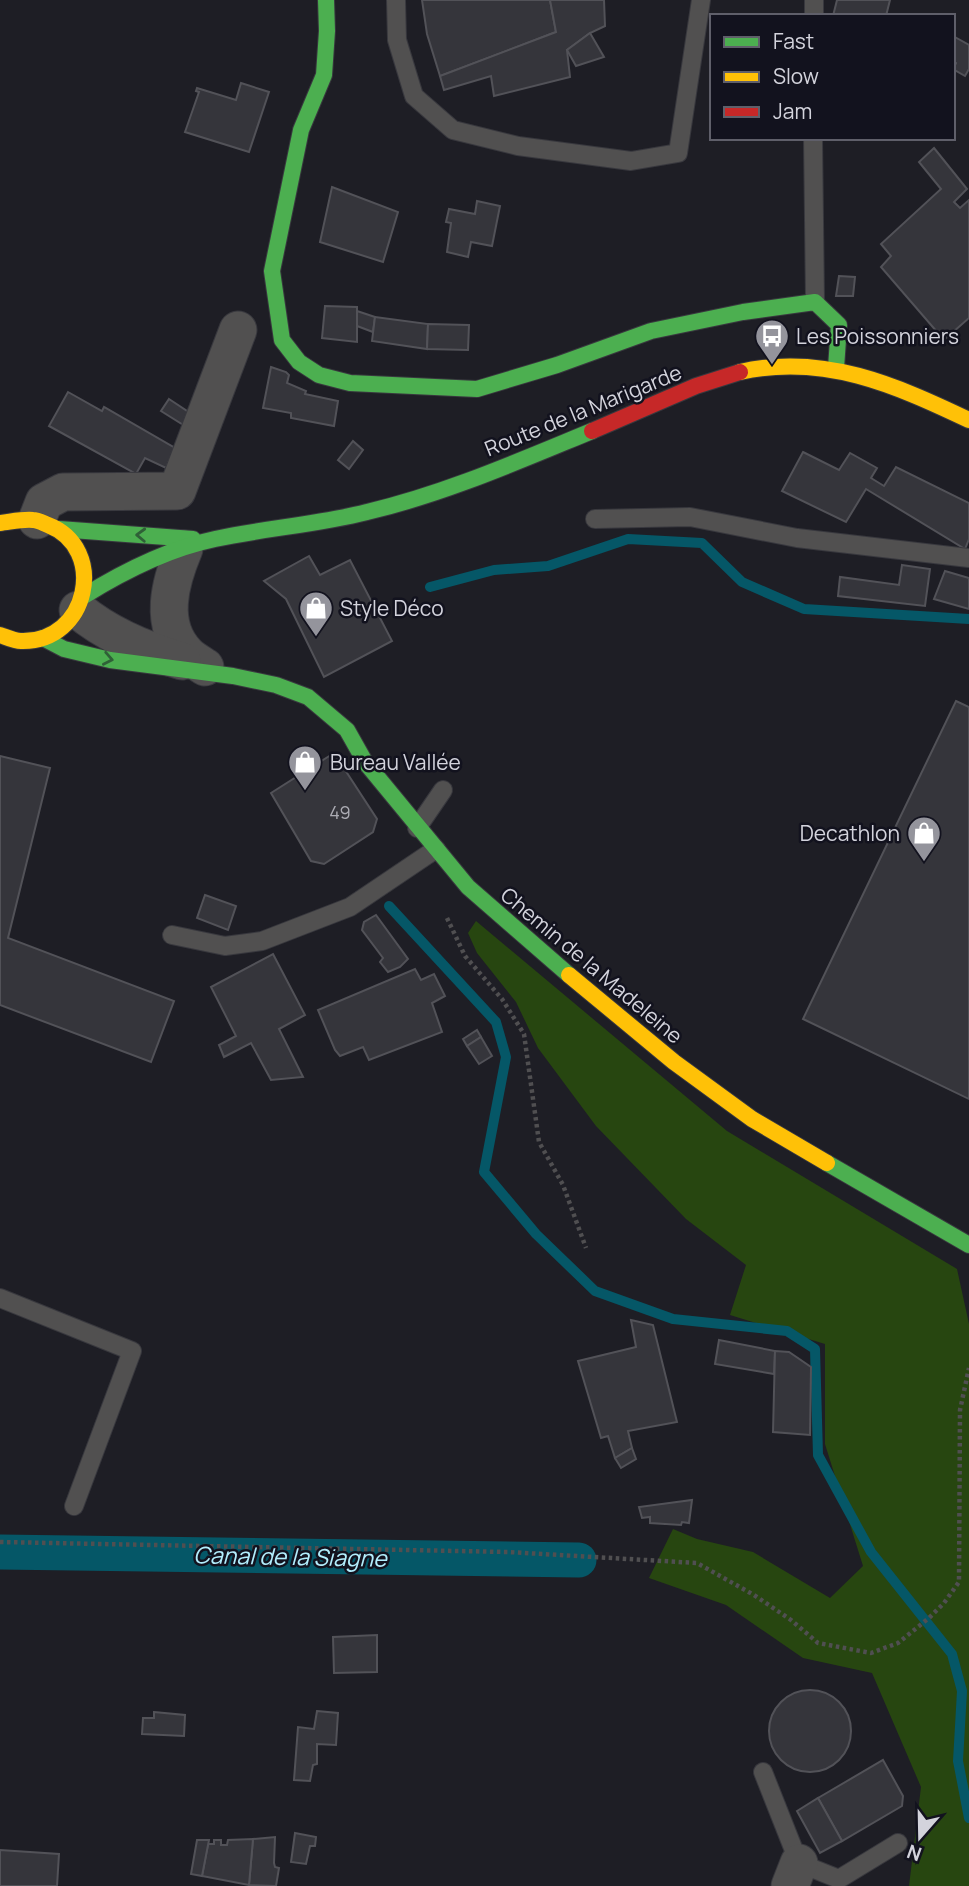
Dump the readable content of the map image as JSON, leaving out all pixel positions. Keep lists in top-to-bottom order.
{
  "streets": {
    "street": ["Route de la Marigarde", "Chemin de la Madeleine"]
  },
  "crossings": [
    ["Route de la Marigarde", "Chemin de la Madeleine"]
  ],
  "water": ["Canal de la Siagne"],
  "places": {
    "bus stop": ["Les Poissonniers"],
    "shop": ["Style Déco", "Bureau Vallée", "Decathlon"]
  },
  "house_numbers": ["49"],
  "legend": ["Fast", "Slow", "Jam"],
  "north": "bottom"
}
